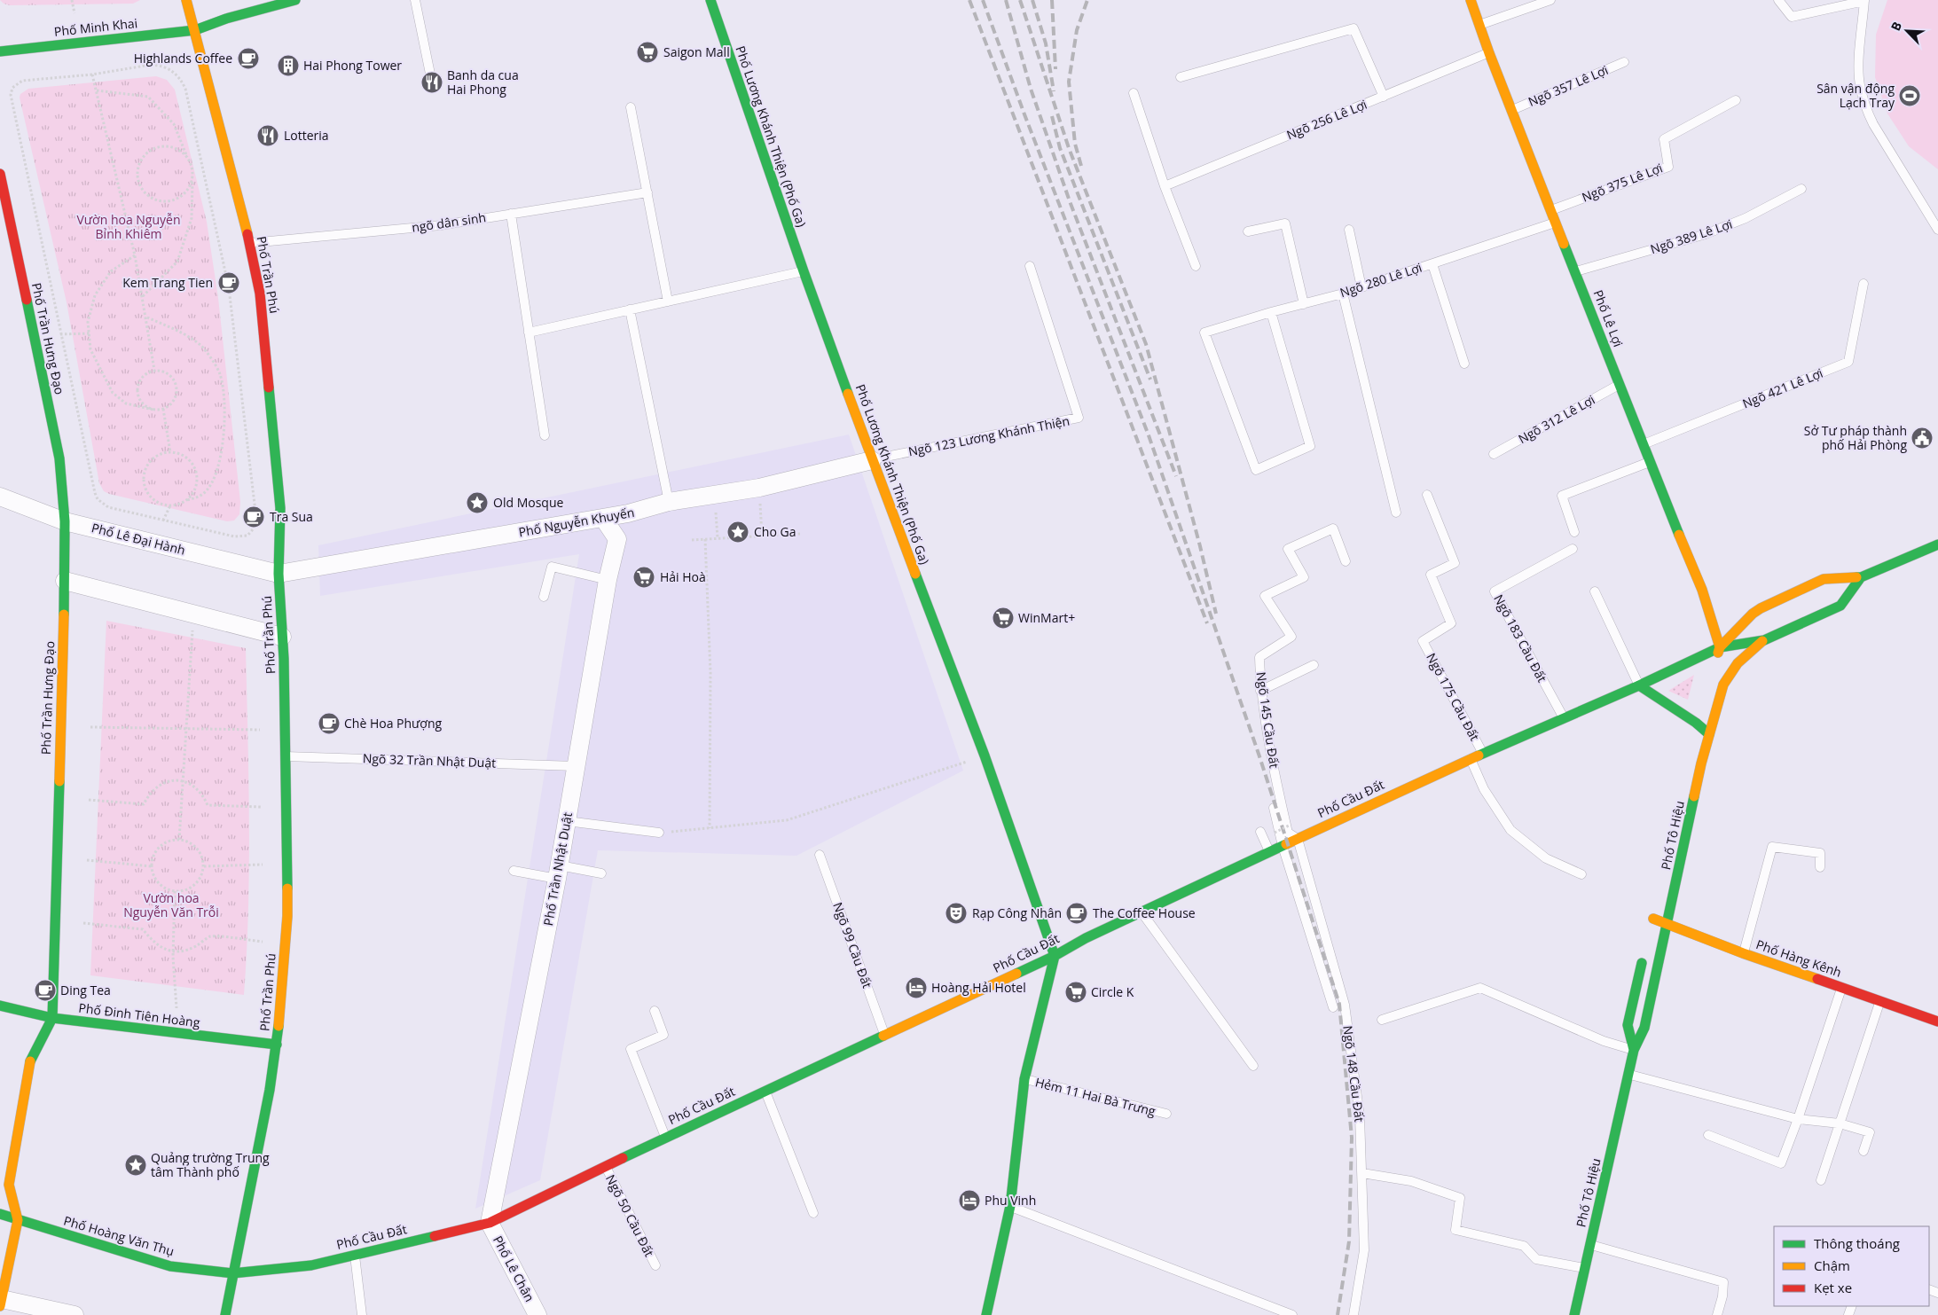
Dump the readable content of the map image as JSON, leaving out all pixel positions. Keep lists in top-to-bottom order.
{
  "streets": {
    "main road": [
      "Phố Minh Khai",
      "Phố Lương Khánh Thiện (Phố Ga)",
      "Phố Trần Phú",
      "Phố Lê Lợi",
      "Phố Trần Hưng Đạo",
      "Phố Cầu Đất",
      "Phố Tô Hiệu",
      "Phố Hàng Kênh",
      "Phố Đinh Tiên Hoàng",
      "Phố Hoàng Văn Thụ"
    ],
    "street": [
      "Phố Nguyễn Khuyến",
      "Phố Lê Đại Hành",
      "Phố Trần Nhật Duật",
      "Phố Lê Chân"
    ],
    "lane": [
      "Ngõ 357 Lê Lợi",
      "Ngõ 256 Lê Lợi",
      "Ngõ 375 Lê Lợi",
      "ngõ dân sinh",
      "Ngõ 389 Lê Lợi",
      "Ngõ 280 Lê Lợi",
      "Ngõ 421 Lê Lợi",
      "Ngõ 312 Lê Lợi",
      "Ngõ 123 Lương Khánh Thiện",
      "Ngõ 183 Cầu Đất",
      "Ngõ 175 Cầu Đất",
      "Ngõ 145 Cầu Đất",
      "Ngõ 32 Trần Nhật Duật",
      "Ngõ 99 Cầu Đất",
      "Ngõ 148 Cầu Đất",
      "Hẻm 11 Hai Bà Trưng",
      "Ngõ 50 Cầu Đất"
    ]
  },
  "crossings": [
    ["Phố Minh Khai", "Phố Trần Phú"],
    ["Ngõ 357 Lê Lợi", "Phố Lê Lợi"],
    ["Ngõ 256 Lê Lợi", "Phố Lê Lợi"],
    ["Phố Lương Khánh Thiện (Phố Ga)", "Ngõ 123 Lương Khánh Thiện"],
    ["Phố Lương Khánh Thiện (Phố Ga)", "Phố Nguyễn Khuyến"],
    ["Phố Lương Khánh Thiện (Phố Ga)", "Phố Cầu Đất"],
    ["Ngõ 375 Lê Lợi", "Phố Lê Lợi"],
    ["ngõ dân sinh", "Phố Trần Phú"],
    ["Ngõ 389 Lê Lợi", "Phố Lê Lợi"],
    ["Phố Trần Phú", "Phố Nguyễn Khuyến"],
    ["Phố Trần Phú", "Phố Lê Đại Hành"],
    ["Phố Trần Phú", "Ngõ 32 Trần Nhật Duật"],
    ["Phố Trần Phú", "Phố Cầu Đất"],
    ["Phố Trần Phú", "Phố Đinh Tiên Hoàng"],
    ["Phố Trần Phú", "Phố Hoàng Văn Thụ"],
    ["Ngõ 280 Lê Lợi", "Phố Lê Lợi"],
    ["Phố Lê Lợi", "Ngõ 421 Lê Lợi"],
    ["Phố Lê Lợi", "Ngõ 312 Lê Lợi"],
    ["Phố Lê Lợi", "Phố Cầu Đất"],
    ["Phố Trần Hưng Đạo", "Phố Lê Đại Hành"],
    ["Phố Trần Hưng Đạo", "Phố Đinh Tiên Hoàng"],
    ["Phố Trần Hưng Đạo", "Phố Hoàng Văn Thụ"],
    ["Ngõ 123 Lương Khánh Thiện", "Phố Nguyễn Khuyến"],
    ["Phố Nguyễn Khuyến", "Phố Lê Đại Hành"],
    ["Phố Nguyễn Khuyến", "Phố Trần Nhật Duật"],
    ["Ngõ 183 Cầu Đất", "Phố Cầu Đất"],
    ["Ngõ 175 Cầu Đất", "Phố Cầu Đất"],
    ["Ngõ 145 Cầu Đất", "Phố Cầu Đất"],
    ["Ngõ 145 Cầu Đất", "Ngõ 148 Cầu Đất"],
    ["Ngõ 32 Trần Nhật Duật", "Phố Trần Nhật Duật"],
    ["Phố Cầu Đất", "Phố Trần Nhật Duật"],
    ["Phố Cầu Đất", "Ngõ 99 Cầu Đất"],
    ["Phố Cầu Đất", "Ngõ 148 Cầu Đất"],
    ["Phố Cầu Đất", "Ngõ 50 Cầu Đất"],
    ["Phố Cầu Đất", "Phố Hoàng Văn Thụ"],
    ["Phố Cầu Đất", "Phố Lê Chân"],
    ["Phố Tô Hiệu", "Phố Hàng Kênh"],
    ["Phố Trần Nhật Duật", "Phố Lê Chân"]
  ],
  "parks": ["Vườn hoa Nguyễn Bỉnh Khiêm", "Vườn hoa Nguyễn Văn Trỗi"],
  "places": {
    "supermarket": [
      "Saigon Mall",
      "Hải Hoà",
      "WinMart+",
      "Circle K"
    ],
    "cafe": [
      "Highlands Coffee",
      "Kem Trang Tien",
      "Tra Sua",
      "Chè Hoa Phượng",
      "The Coffee House",
      "Ding Tea"
    ],
    "building": ["Hai Phong Tower"],
    "restaurant": ["Banh da cua Hai Phong", "Lotteria"],
    "sports": ["Sân vận động Lạch Tray"],
    "public building": ["Sở Tư pháp thành phố Hải Phòng"],
    "place": ["Old Mosque", "Cho Ga", "Quảng trường Trung tâm Thành phố"],
    "theatre": ["Rạp Công Nhân"],
    "hotel": ["Hoàng Hải Hotel", "Phu Vinh"]
  },
  "legend": ["Thông thoáng", "Chậm", "Kẹt xe"],
  "north": "top left"
}
